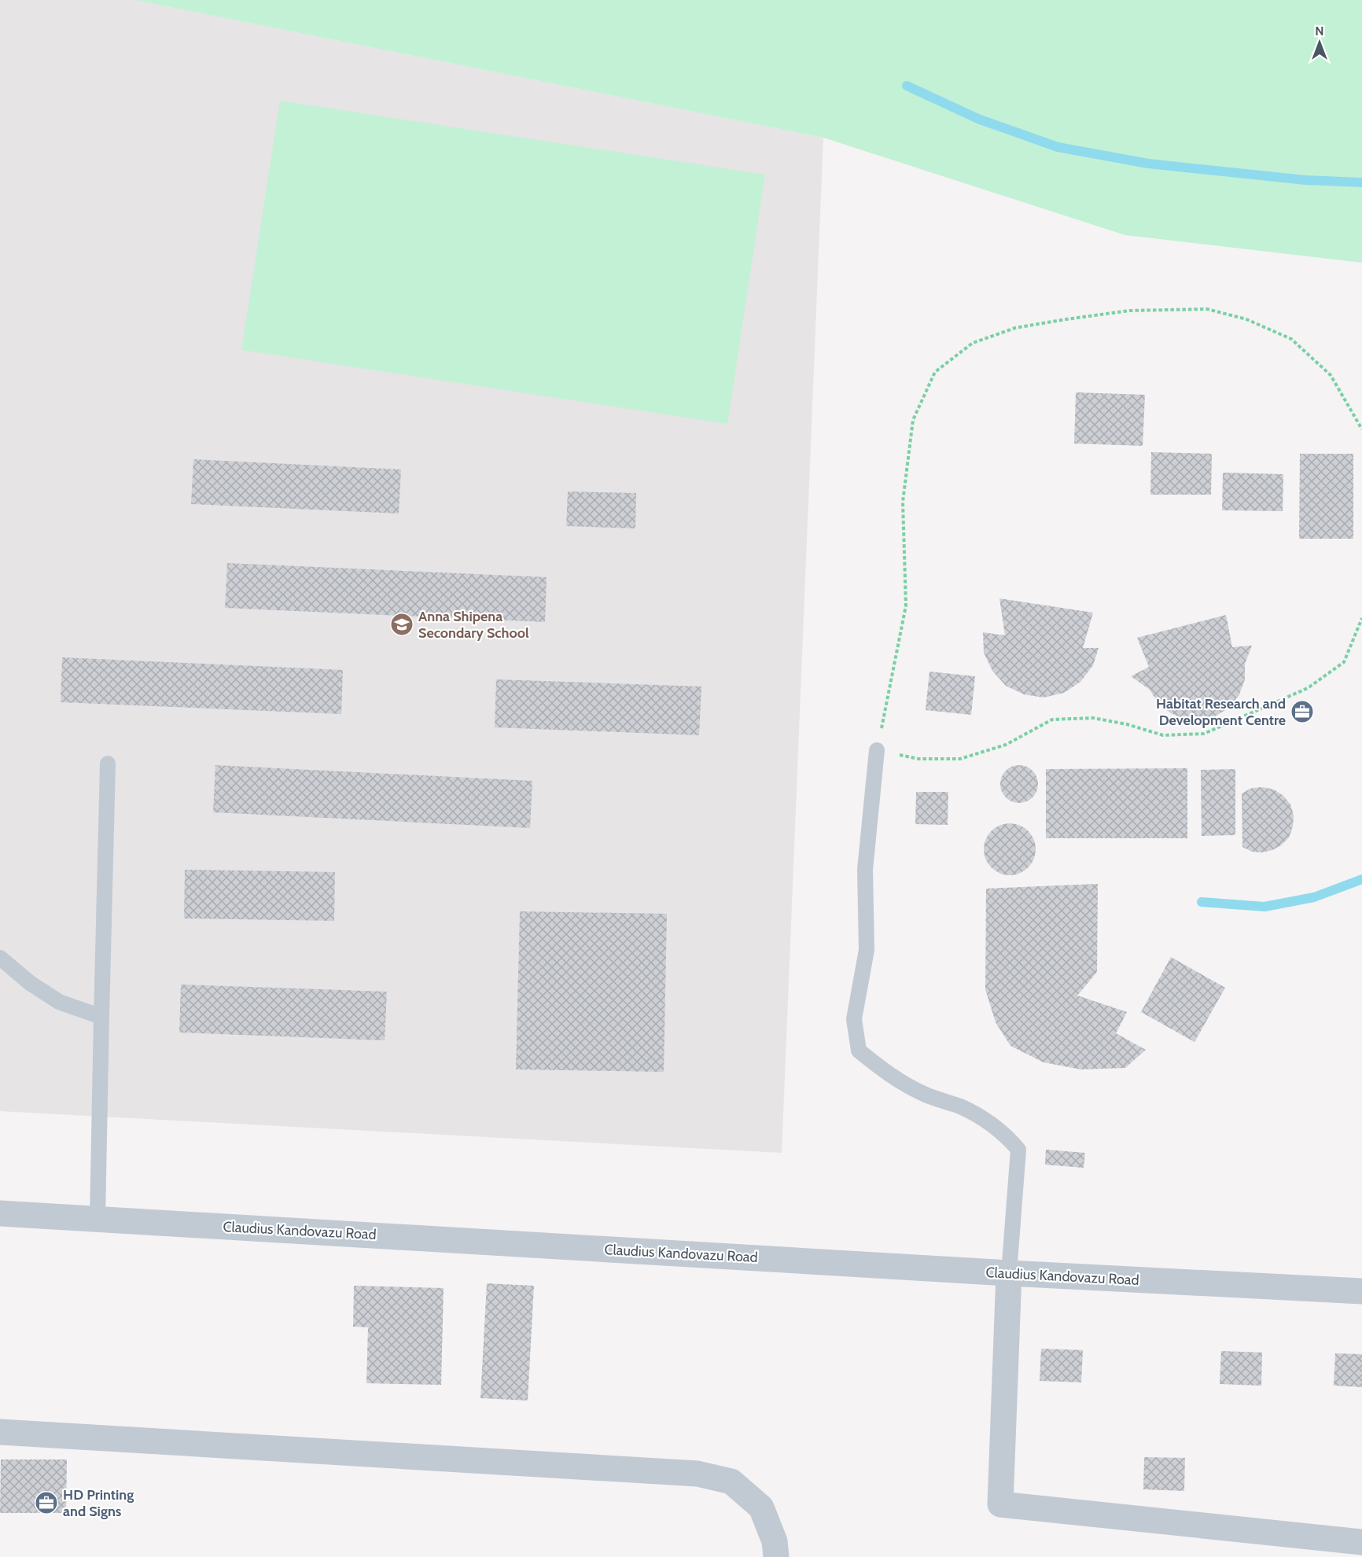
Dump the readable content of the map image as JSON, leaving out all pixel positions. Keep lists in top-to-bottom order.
{
  "streets": {
    "street": ["Claudius Kandovazu Road"]
  },
  "places": {
    "school or university": ["Anna Shipena Secondary School"],
    "office": ["Habitat Research and Development Centre", "HD Printing and Signs"]
  },
  "north": "top"
}
